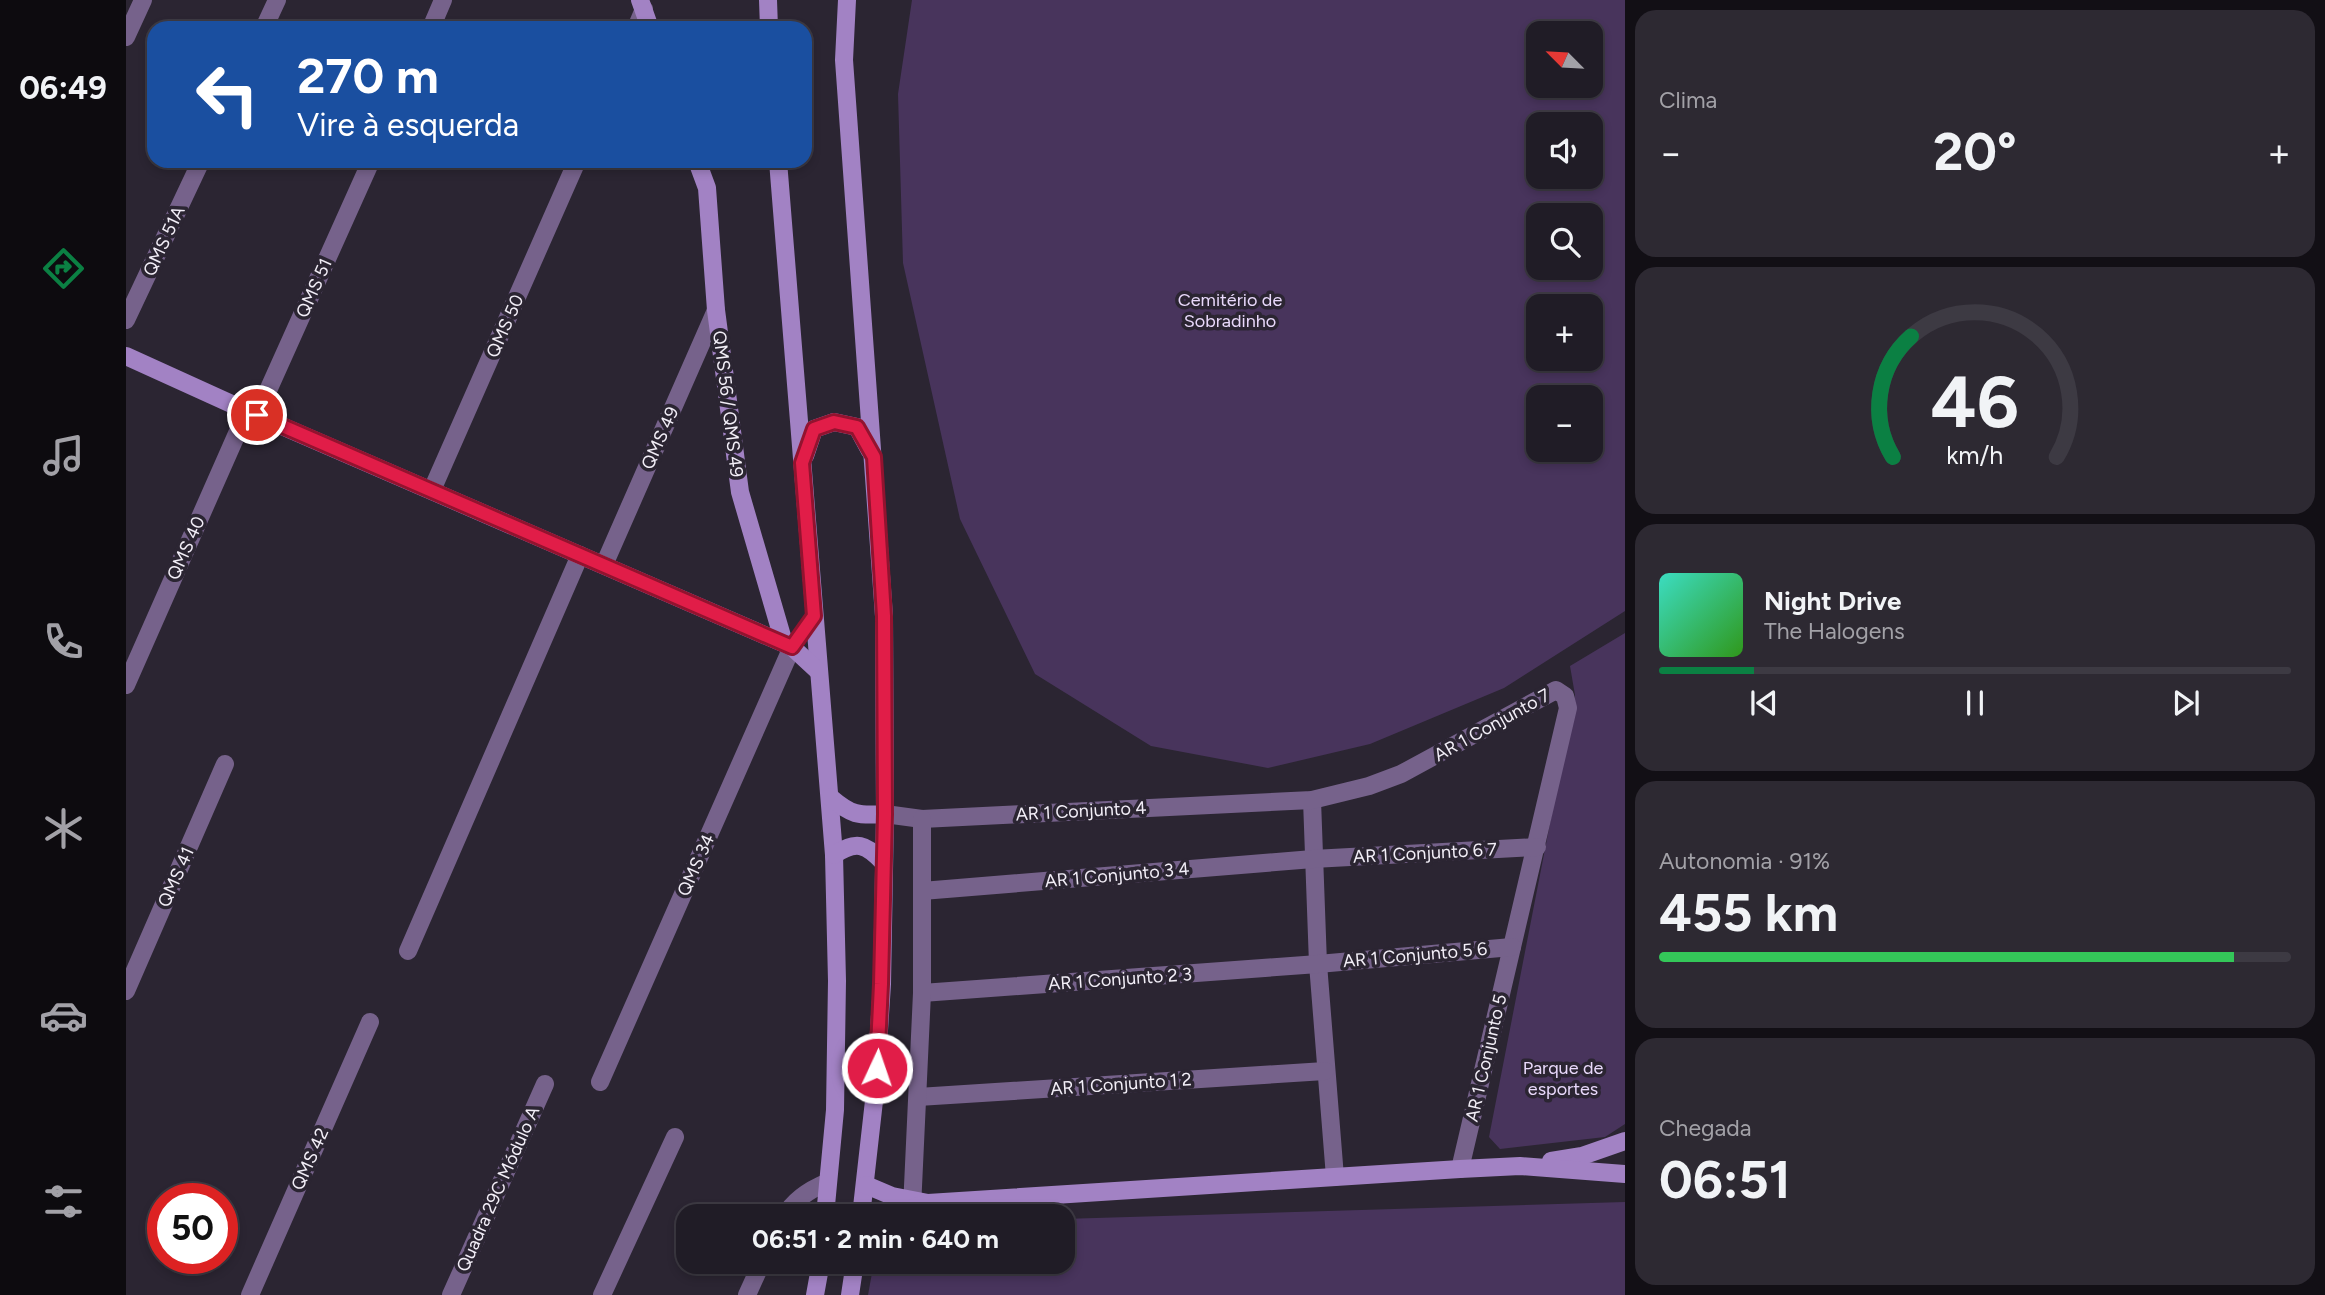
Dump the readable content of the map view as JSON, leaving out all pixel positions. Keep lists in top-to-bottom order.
{
  "streets": {
    "main road": ["QMS 56 / QMS 49"],
    "street": [
      "QMS 51A",
      "QMS 51",
      "QMS 50",
      "QMS 49",
      "QMS 40",
      "AR 1 Conjunto 7",
      "AR 1 Conjunto 4",
      "AR 1 Conjunto 6 7",
      "QMS 34",
      "AR 1 Conjunto 3 4",
      "QMS 41",
      "AR 1 Conjunto 5 6",
      "AR 1 Conjunto 2 3",
      "AR 1 Conjunto 5",
      "AR 1 Conjunto 1 2",
      "QMS 42",
      "Quadra 29C Módulo A"
    ]
  },
  "crossings": [
    ["QMS 51", "QMS 40"],
    ["QMS 56 / QMS 49", "QMS 49"],
    ["QMS 56 / QMS 49", "QMS 34"],
    ["AR 1 Conjunto 7", "AR 1 Conjunto 4"],
    ["AR 1 Conjunto 7", "AR 1 Conjunto 6 7"],
    ["AR 1 Conjunto 7", "AR 1 Conjunto 5"],
    ["AR 1 Conjunto 6 7", "AR 1 Conjunto 3 4"],
    ["AR 1 Conjunto 6 7", "AR 1 Conjunto 5"],
    ["AR 1 Conjunto 5 6", "AR 1 Conjunto 2 3"],
    ["AR 1 Conjunto 5 6", "AR 1 Conjunto 5"]
  ],
  "parks": ["Cemitério de Sobradinho", "Parque de esportes"],
  "north": "top left",
  "page": {
    "tabs": "06:49",
    "tile": [
      "Clima",
      ["Autonomia · 91%", "455 km"],
      ["Chegada", "06:51"]
    ],
    "map_buttons": ["+", "−"],
    "turn": ["270 m", "Vire à esquerda"],
    "heat": ["−", "20°", "+"],
    "song": ["Night Drive", "The Halogens"],
    "limit": "50",
    "trip": "06:51 · 2 min · 640 m",
    "gauge": ["46", "km/h"]
  }
}
